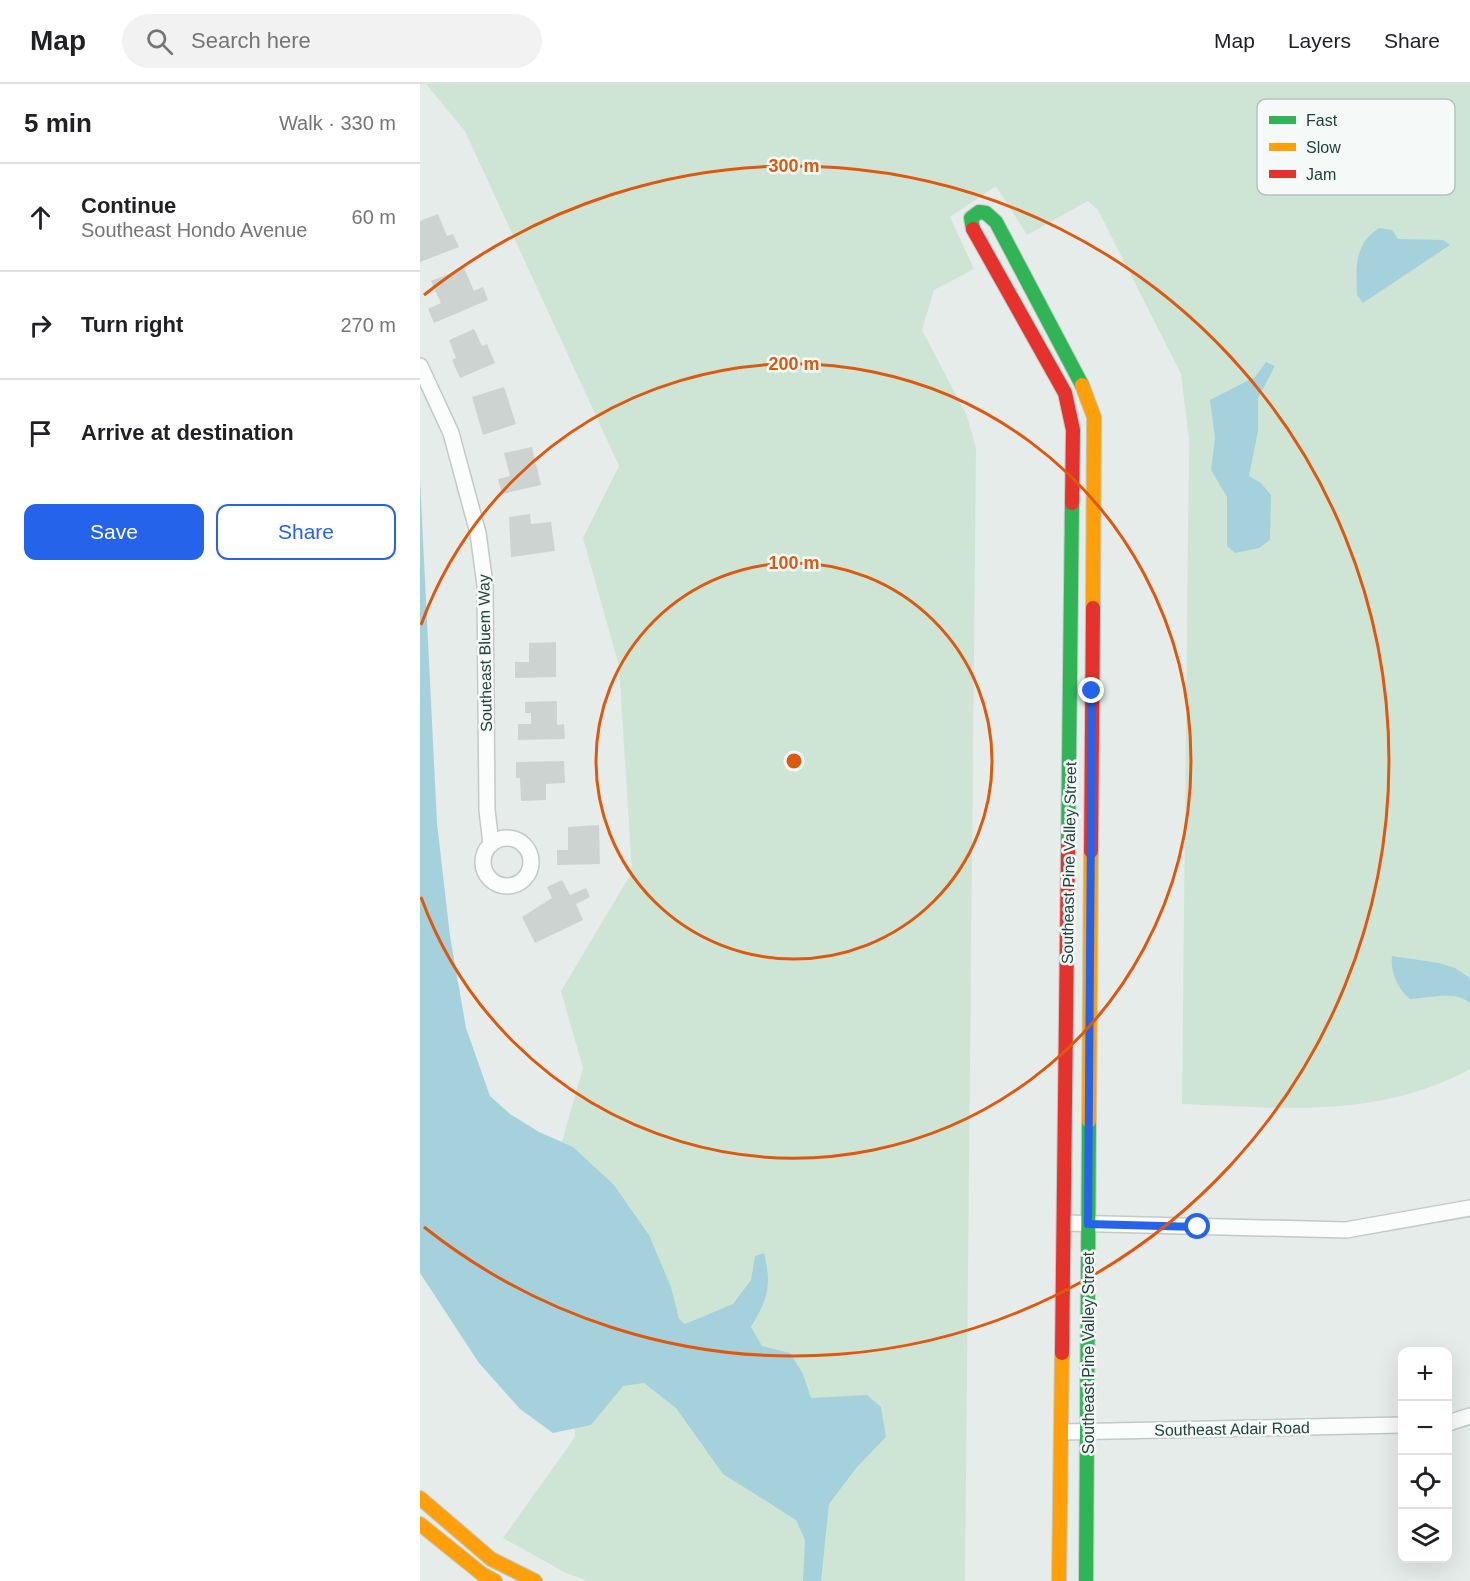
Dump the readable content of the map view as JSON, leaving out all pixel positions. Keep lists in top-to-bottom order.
{
  "streets": {
    "street": ["Southeast Bluem Way", "Southeast Pine Valley Street", "Southeast Adair Road"]
  },
  "crossings": [
    ["Southeast Pine Valley Street", "Southeast Adair Road"]
  ],
  "legend": ["Fast", "Slow", "Jam"],
  "page": {
    "header": "Map",
    "search": "Search here",
    "nav": ["Map", "Layers", "Share"],
    "heading": ["5 min", "Walk · 330 m"],
    "list": [
      ["Continue", "Southeast Hondo Avenue", "60 m"],
      ["Turn right", "270 m"],
      "Arrive at destination"
    ],
    "buttons": ["Save", "Share"],
    "map_buttons": ["+", "−"]
  },
  "rings": ["300 m", "200 m", "100 m"]
}
